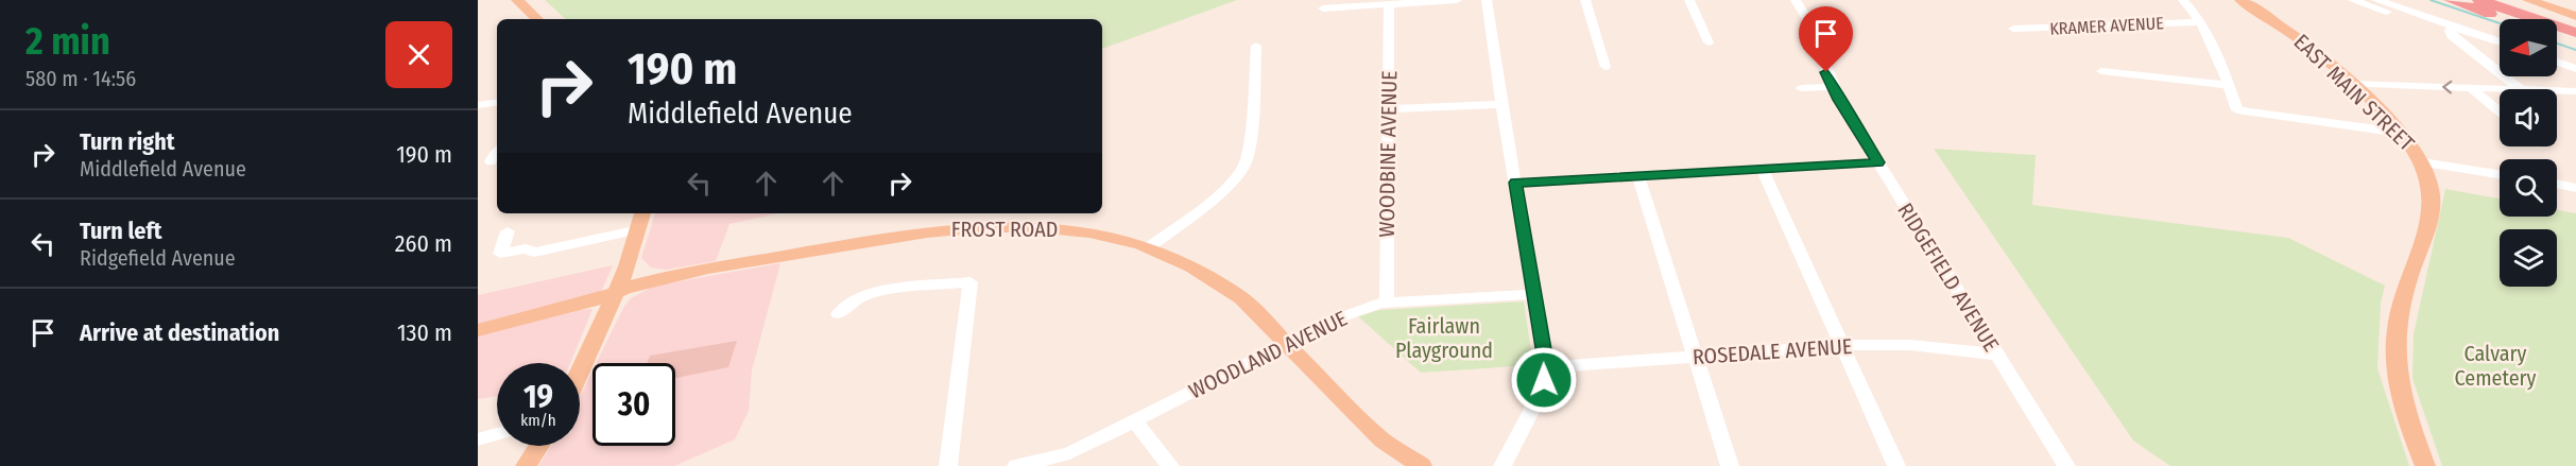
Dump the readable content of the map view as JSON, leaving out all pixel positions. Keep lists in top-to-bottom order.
{
  "streets": {
    "main road": ["EAST MAIN STREET", "FROST ROAD"],
    "street": [
      "KRAMER AVENUE",
      "WOODBINE AVENUE",
      "RIDGEFIELD AVENUE",
      "ROSEDALE AVENUE",
      "WOODLAND AVENUE"
    ]
  },
  "crossings": [
    ["WOODBINE AVENUE", "WOODLAND AVENUE"],
    ["FROST ROAD", "WOODLAND AVENUE"],
    ["RIDGEFIELD AVENUE", "ROSEDALE AVENUE"]
  ],
  "parks": ["Fairlawn Playground", "Calvary Cemetery"],
  "north": "left",
  "page": {
    "heading": ["2 min", "580 m · 14:56"],
    "turn": ["190 m", "Middlefield Avenue"],
    "list": [
      {
        "name": "Turn right",
        "note": "Middlefield Avenue",
        "value": "190 m"
      },
      {
        "name": "Turn left",
        "note": "Ridgefield Avenue",
        "value": "260 m"
      },
      {
        "name": "Arrive at destination",
        "value": "130 m"
      }
    ],
    "speed": "19 km/h",
    "limit": "30"
  }
}
